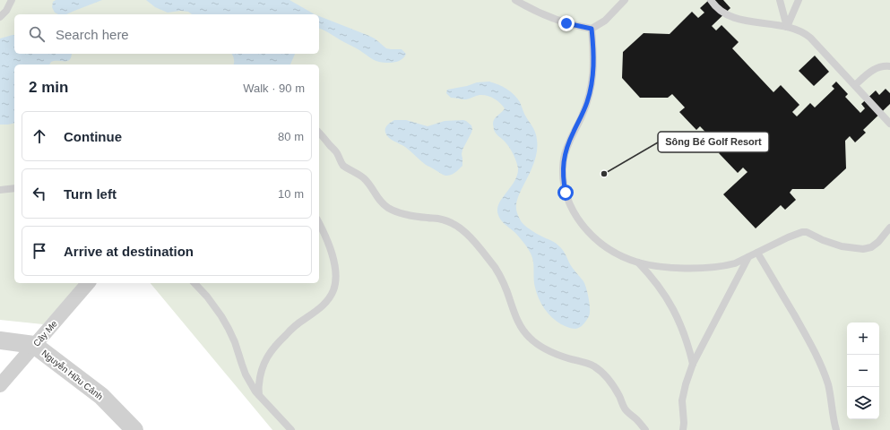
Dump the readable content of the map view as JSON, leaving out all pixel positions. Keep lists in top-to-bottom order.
{
  "streets": {
    "street": ["Cây Me", "Nguyễn Hữu Cảnh"]
  },
  "crossings": [
    ["Cây Me", "Nguyễn Hữu Cảnh"]
  ],
  "places": ["Sông Bé Golf Resort"],
  "page": {
    "search": "Search here",
    "heading": ["2 min", "Walk · 90 m"],
    "list": [
      ["Continue", "80 m"],
      ["Turn left", "10 m"],
      "Arrive at destination"
    ],
    "map_buttons": ["+", "−"]
  }
}
